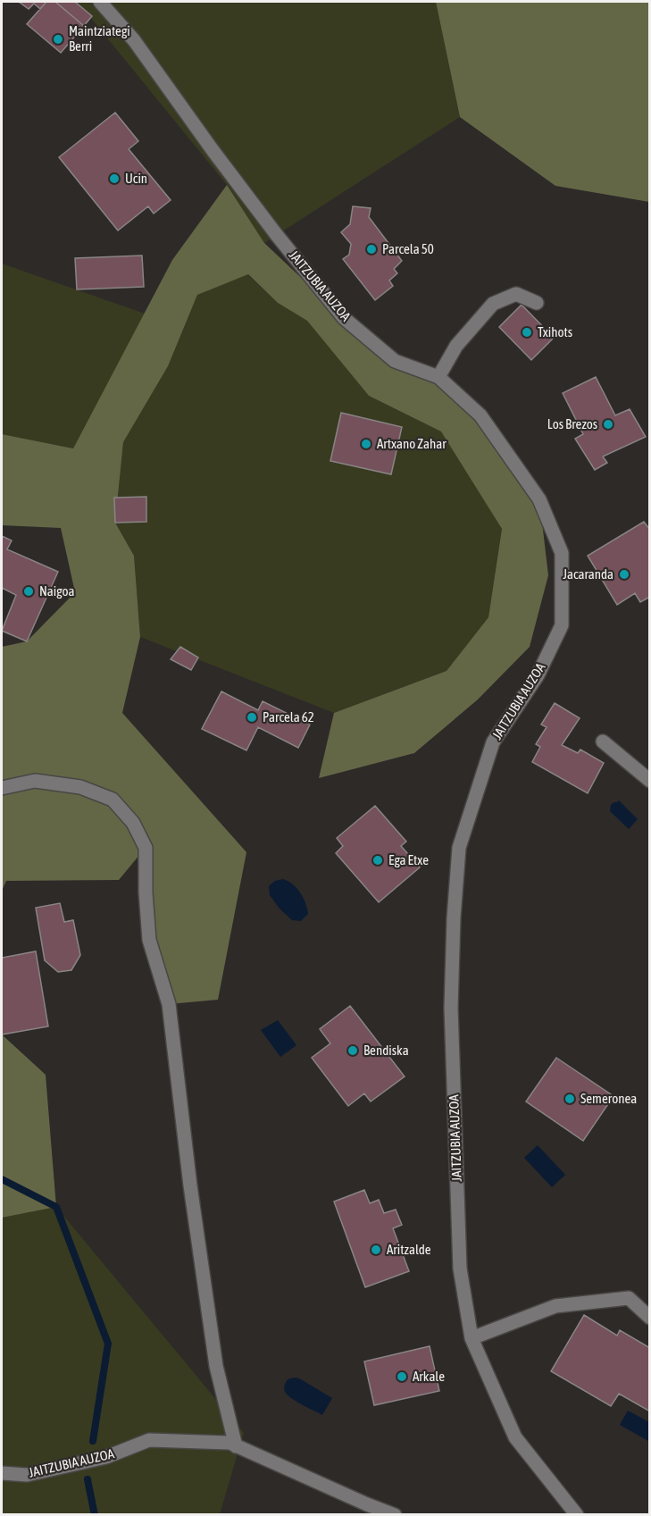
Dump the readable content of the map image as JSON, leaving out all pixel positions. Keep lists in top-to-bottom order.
{
  "streets": {
    "street": ["JAITZUBIA AUZOA"]
  },
  "places": [
    "Maintziategi Berri",
    "Ucin",
    "Parcela 50",
    "Txihots",
    "Los Brezos",
    "Artxano Zahar",
    "Jacaranda",
    "Naigoa",
    "Parcela 62",
    "Ega Etxe",
    "Bendiska",
    "Semeronea",
    "Aritzalde",
    "Arkale"
  ]
}
